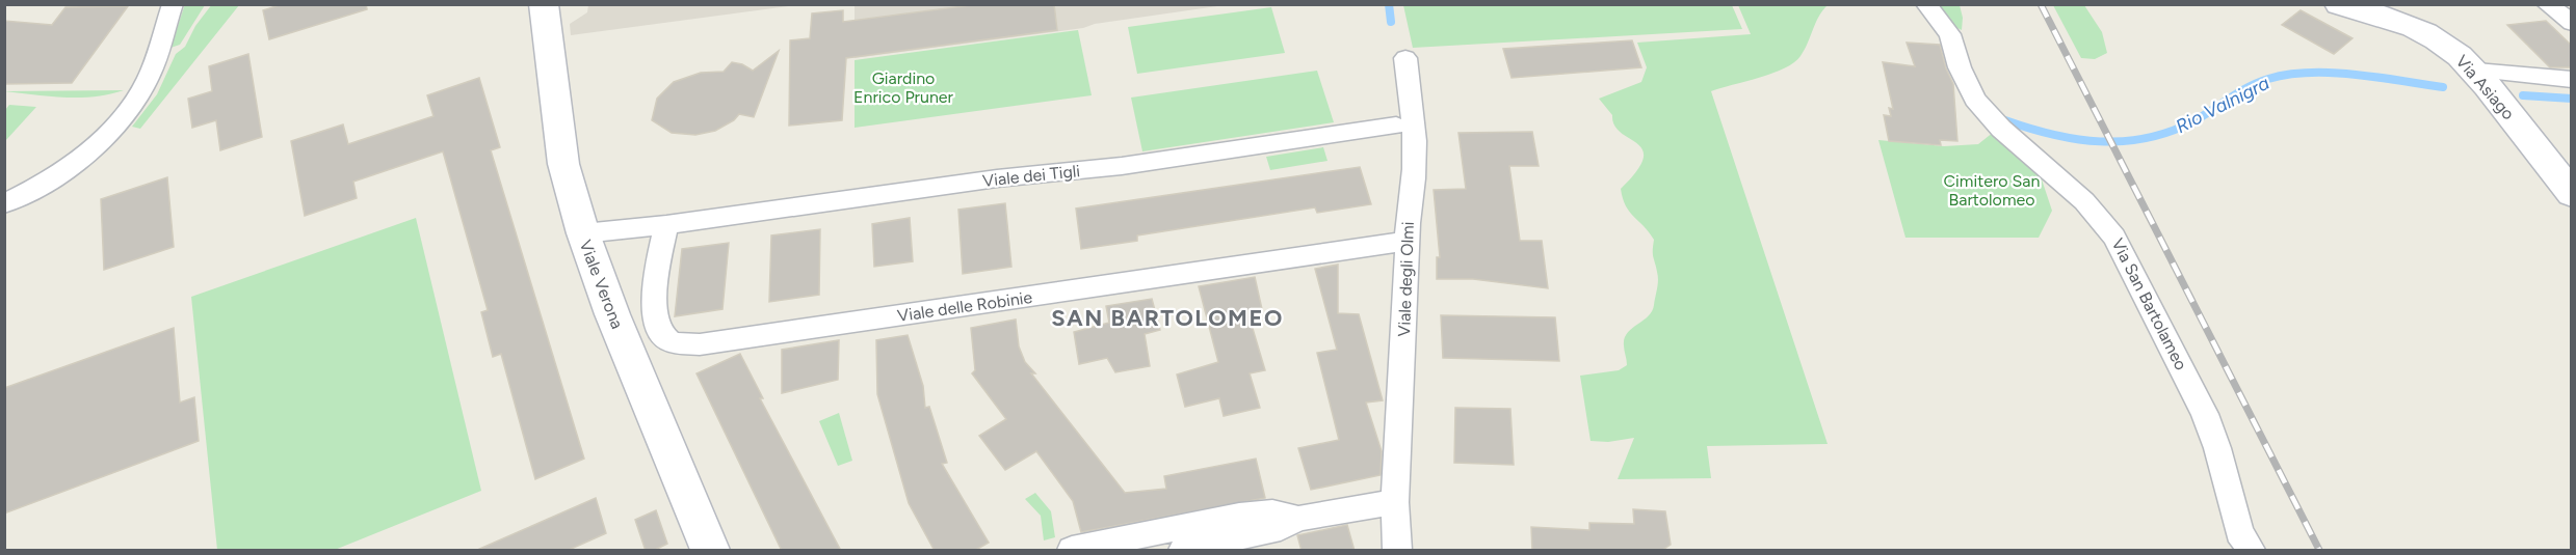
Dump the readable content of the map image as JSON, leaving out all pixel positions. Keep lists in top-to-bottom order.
{
  "streets": {
    "main road": ["Via Asiago", "Viale Verona"],
    "street": [
      "Viale dei Tigli",
      "Viale degli Olmi",
      "Via San Bartolameo",
      "Viale delle Robinie"
    ]
  },
  "crossings": [
    ["Viale dei Tigli", "Viale Verona"],
    ["Viale dei Tigli", "Viale delle Robinie"],
    ["Viale degli Olmi", "Viale delle Robinie"]
  ],
  "districts": ["SAN BARTOLOMEO"],
  "water": ["Rio Valnigra"],
  "parks": ["Giardino Enrico Pruner", "Cimitero San Bartolomeo"]
}
